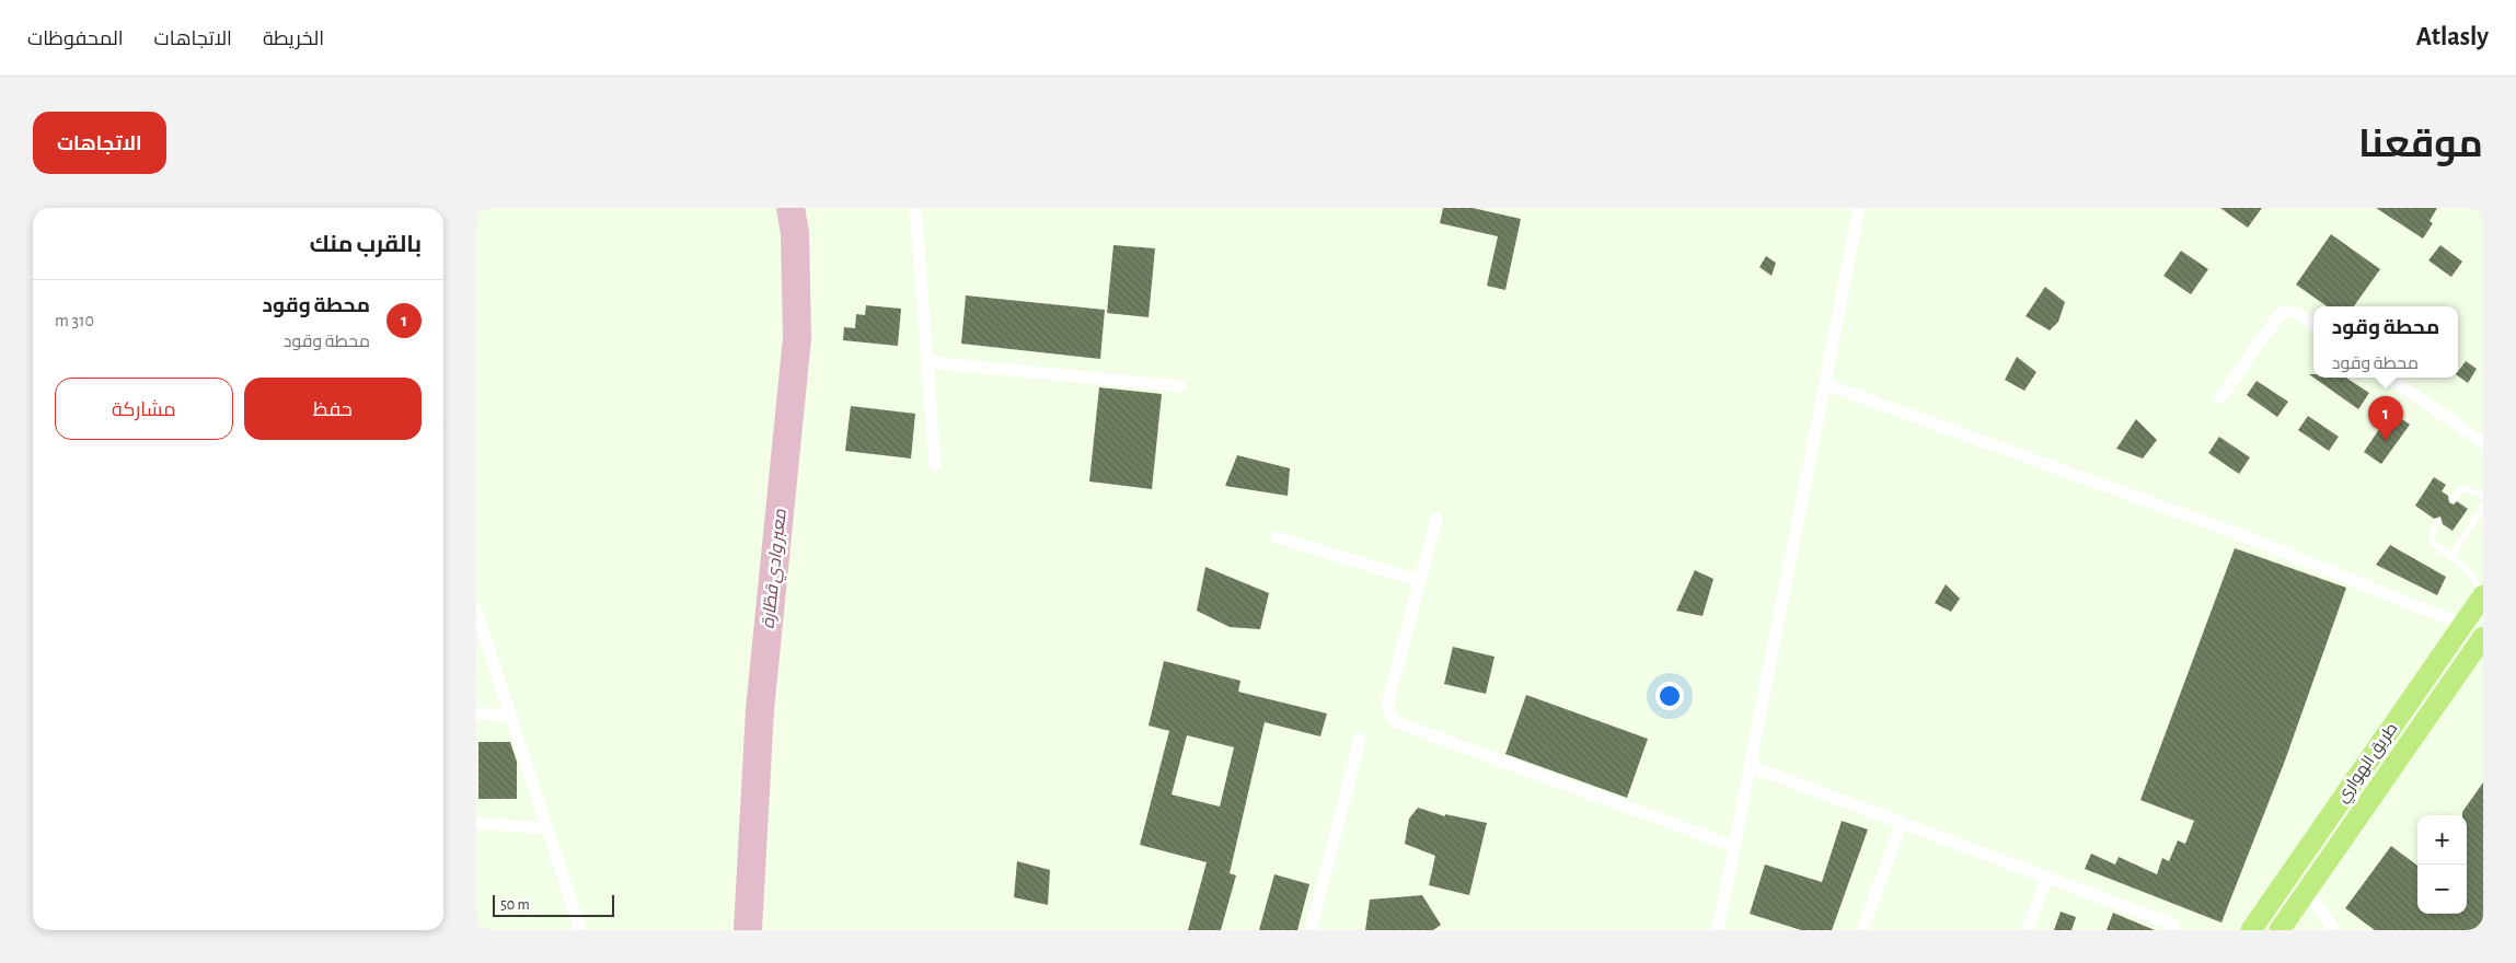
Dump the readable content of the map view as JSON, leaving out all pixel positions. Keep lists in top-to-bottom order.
{
  "streets": {
    "highway": ["طريق الهواري"]
  },
  "water": ["معبر وادي قطّارة"],
  "scale_bar": "50 m",
  "page": {
    "header": "Atlasly",
    "nav": ["الخريطة", "الاتجاهات", "المحفوظات"],
    "title": "موقعنا",
    "buttons": [
      "الاتجاهات",
      ["حفظ", "مشاركة"]
    ],
    "heading": "بالقرب منك",
    "list": [
      {
        "mark": "1",
        "name": "محطة وقود",
        "note": "محطة وقود",
        "value": "310 m"
      }
    ],
    "popup": ["محطة وقود", "محطة وقود"],
    "pins": "1",
    "map_buttons": ["+", "−"],
    "scale": "50 m"
  }
}
